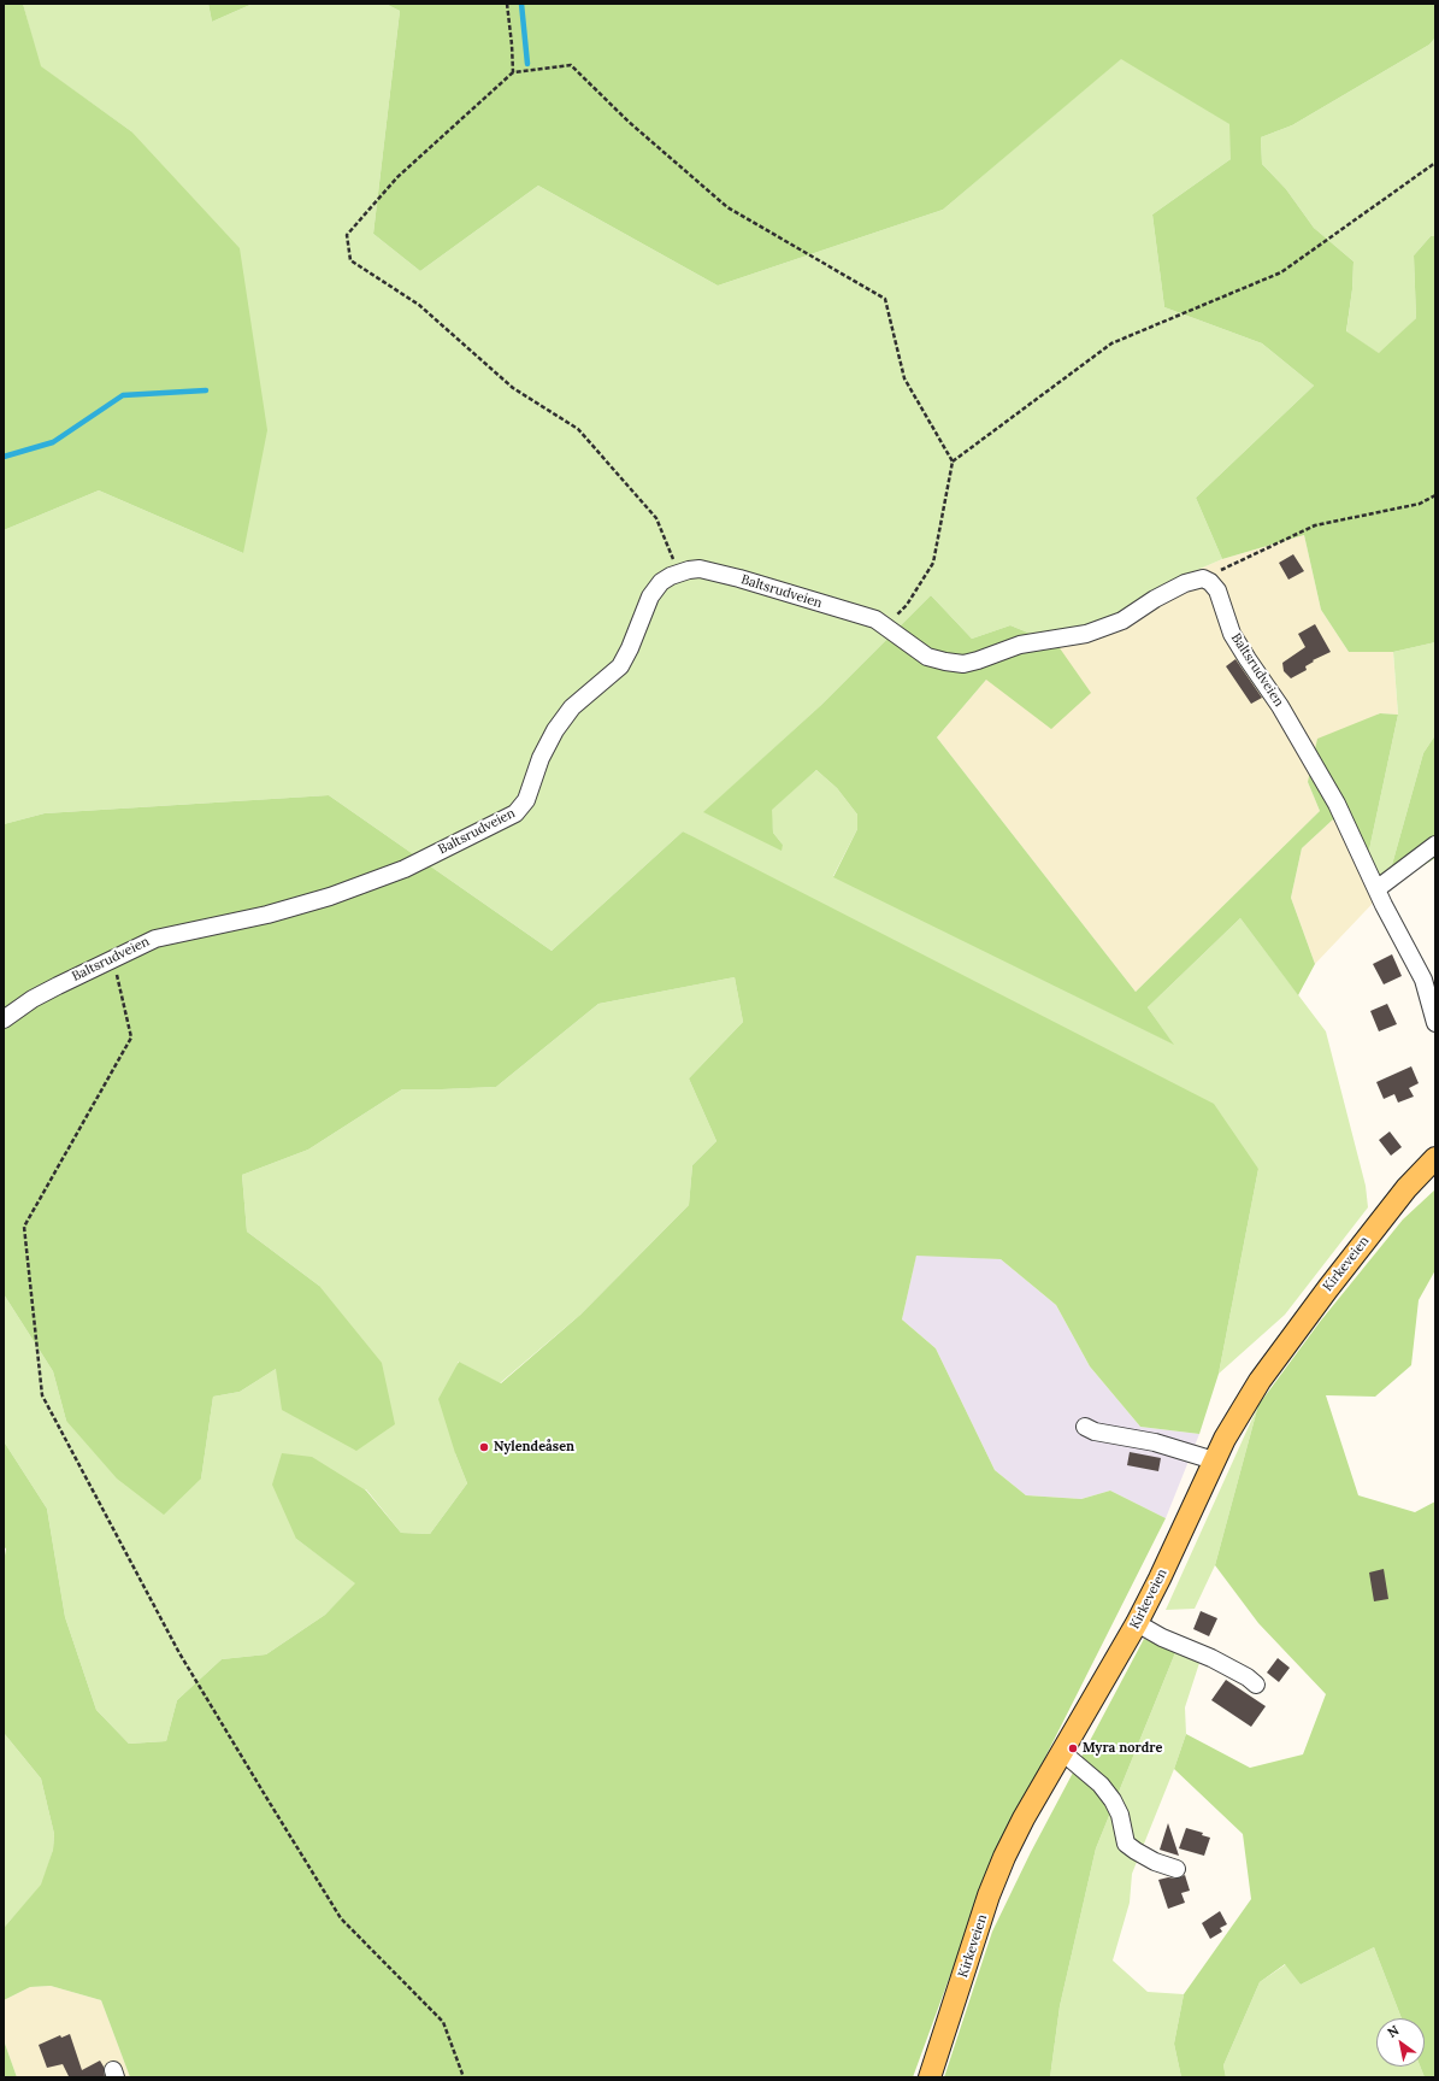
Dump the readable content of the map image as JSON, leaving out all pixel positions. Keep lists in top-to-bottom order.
{
  "streets": {
    "main road": ["Kirkeveien"],
    "lane": ["Baltsrudveien"]
  },
  "places": ["Nylendeåsen", "Myra nordre"],
  "north": "top left"
}
